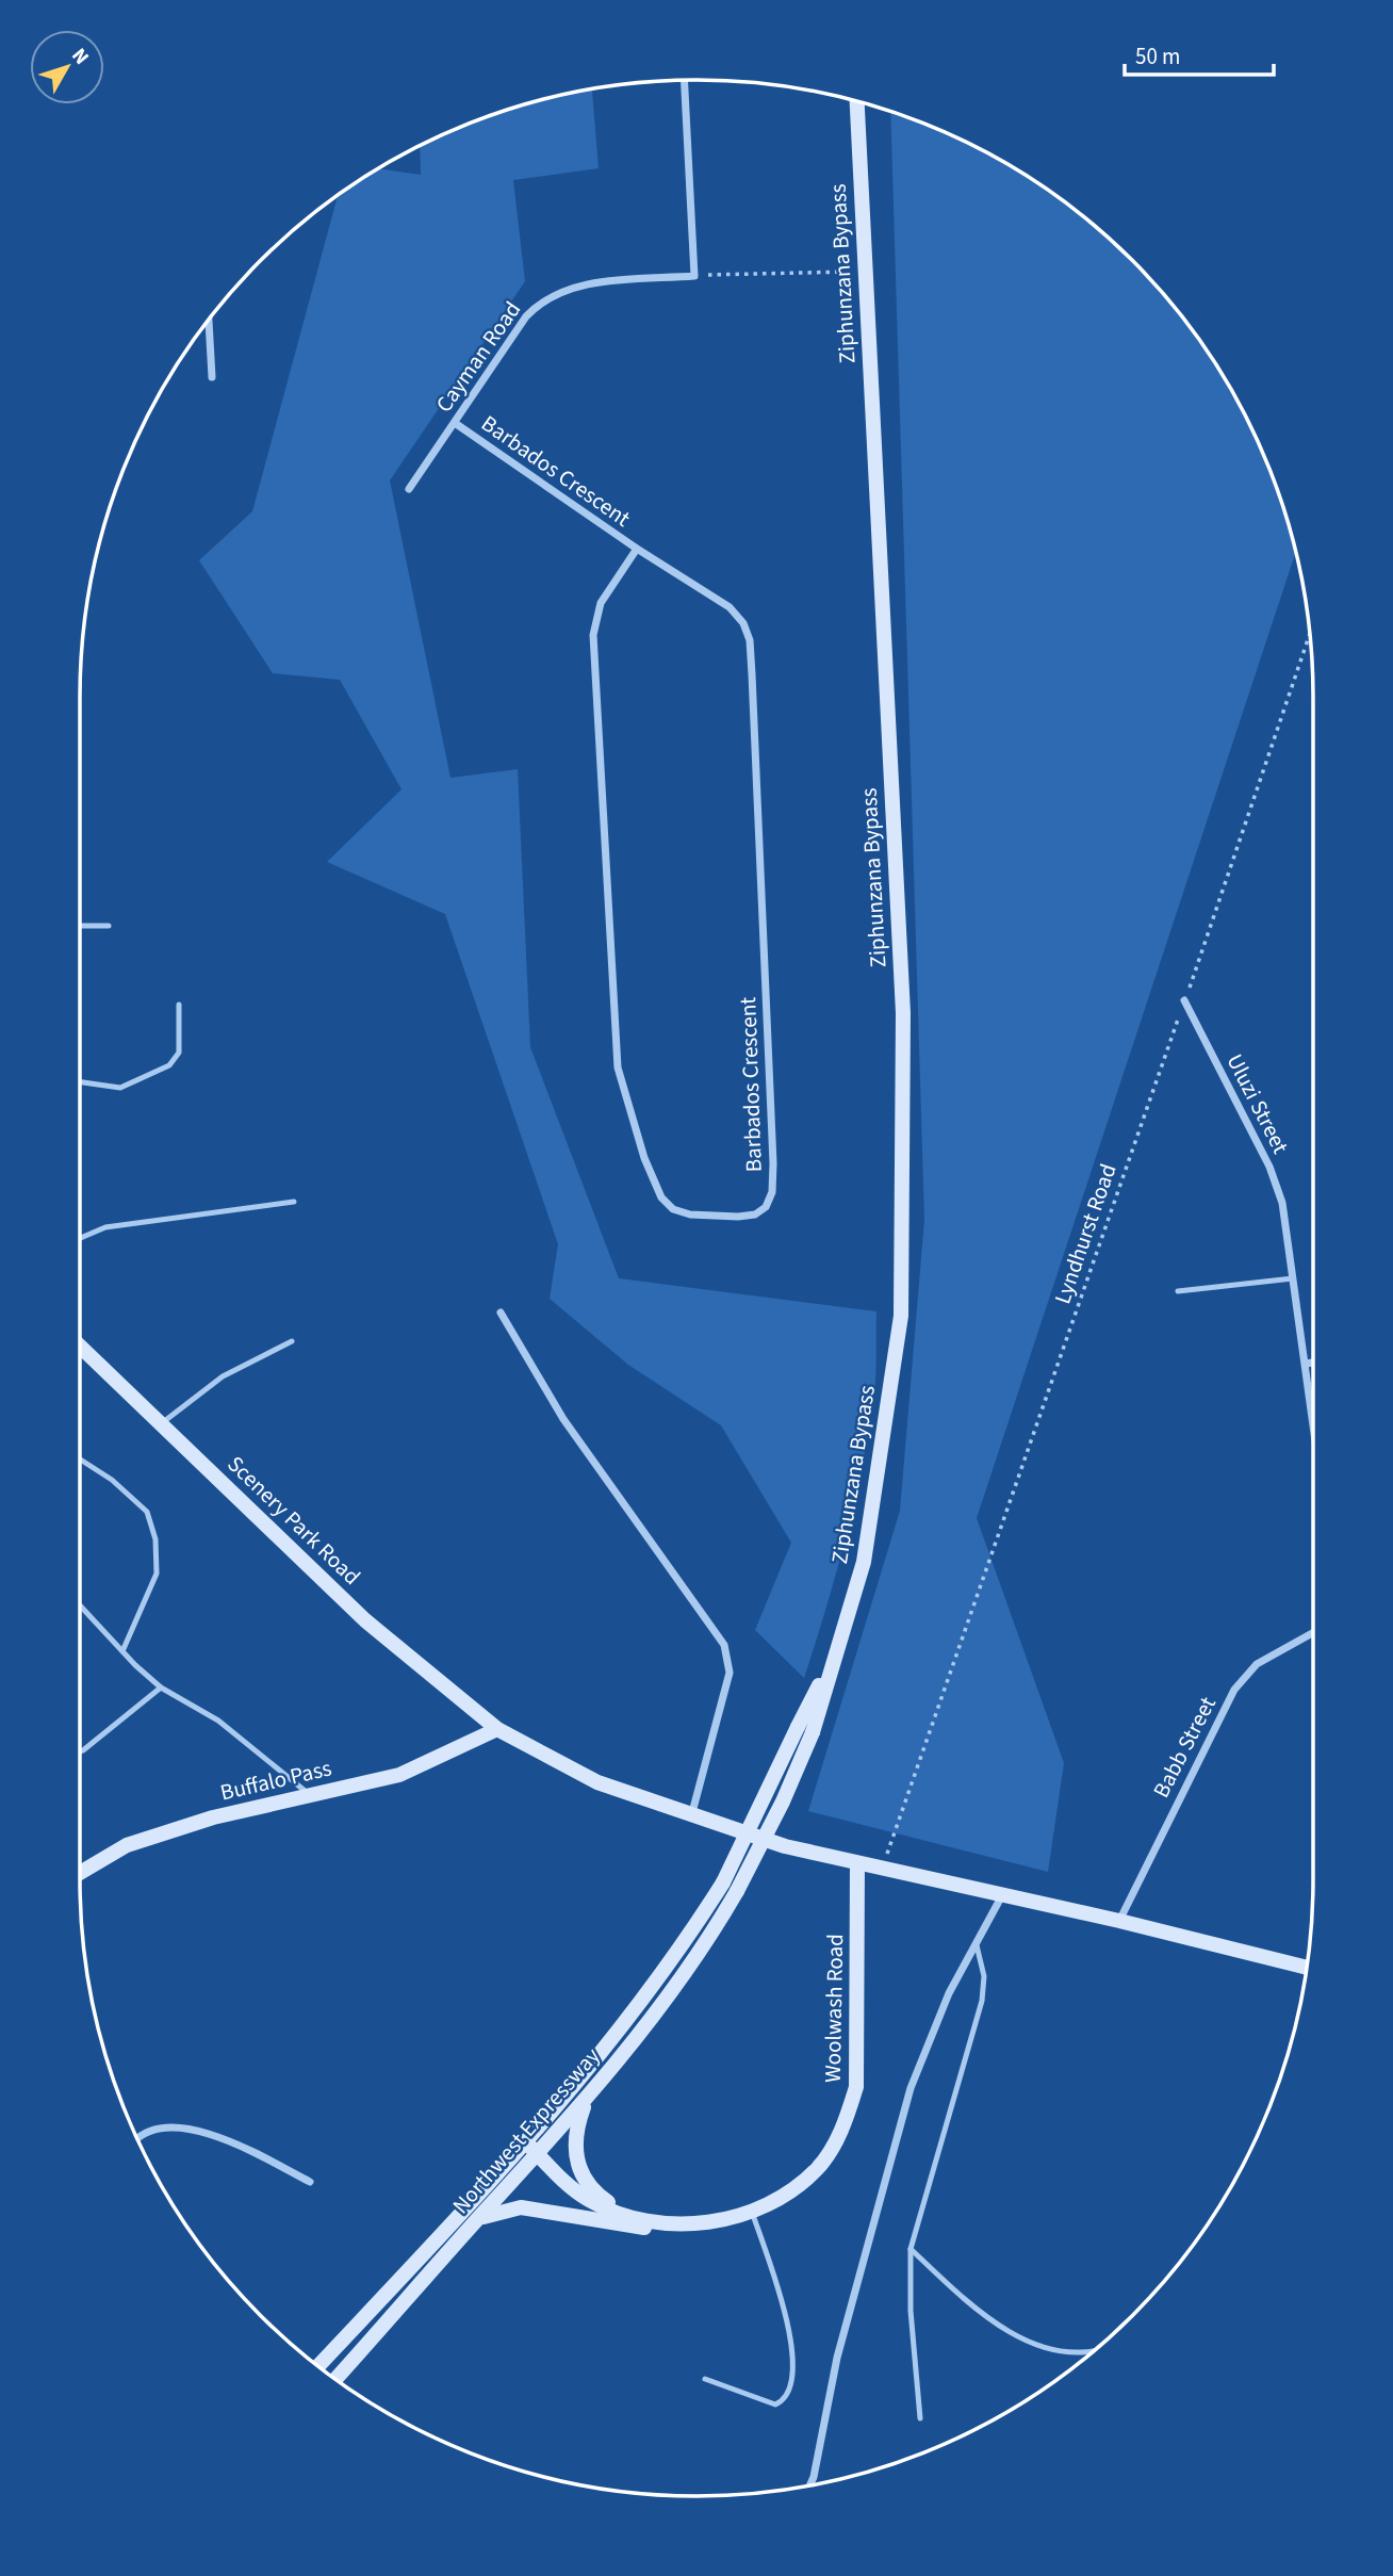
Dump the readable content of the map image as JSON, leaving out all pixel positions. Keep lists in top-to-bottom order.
{
  "streets": {
    "main road": [
      "Ziphunzana Bypass",
      "Scenery Park Road",
      "Buffalo Pass",
      "Woolwash Road",
      "Northwest Expressway"
    ],
    "street": [
      "Cayman Road",
      "Barbados Crescent",
      "Uluzi Street",
      "Babb Street"
    ],
    "path": ["Lyndhurst Road"]
  },
  "crossings": [
    ["Ziphunzana Bypass", "Northwest Expressway"],
    ["Cayman Road", "Barbados Crescent"],
    ["Uluzi Street", "Lyndhurst Road"],
    ["Scenery Park Road", "Buffalo Pass"],
    ["Woolwash Road", "Northwest Expressway"]
  ],
  "scale_bar": "50 m",
  "north": "top right"
}
